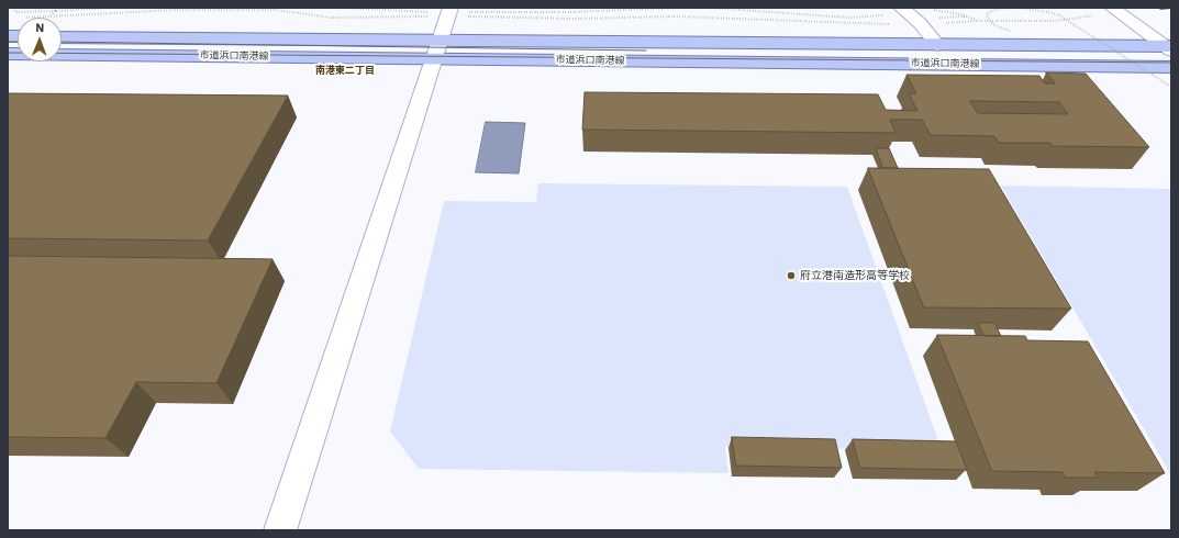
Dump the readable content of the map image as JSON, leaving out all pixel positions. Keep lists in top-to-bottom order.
{
  "streets": {
    "main road": ["市道浜口南港線"]
  },
  "districts": ["南港東二丁目"],
  "places": ["府立港南造形高等学校"],
  "north": "top"
}
